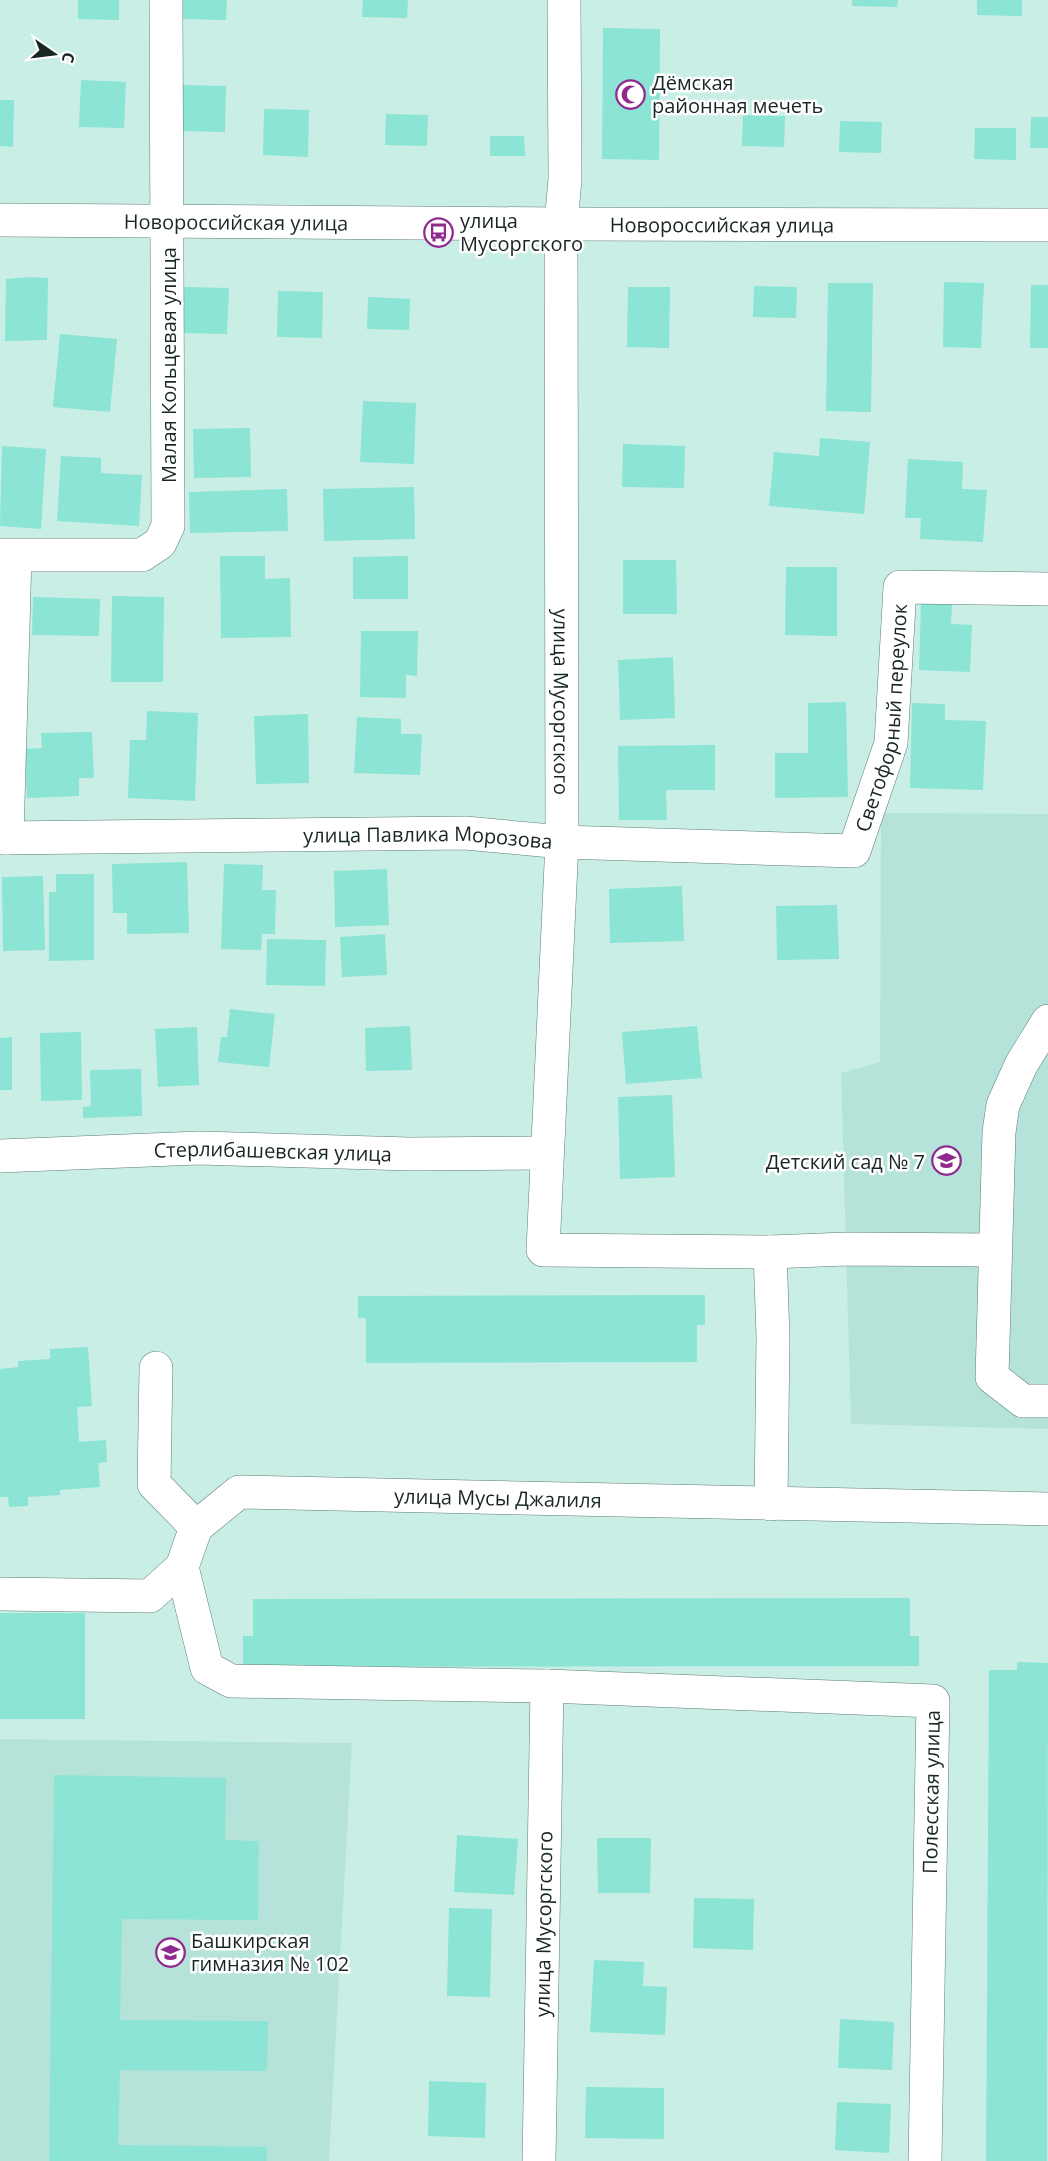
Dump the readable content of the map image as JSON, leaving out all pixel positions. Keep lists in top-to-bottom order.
{
  "streets": {
    "street": [
      "Новороссийская улица",
      "Малая Кольцевая улица",
      "улица Мусоргского",
      "Светофорный переулок",
      "улица Павлика Морозова",
      "Стерлибашевская улица",
      "улица Мусы Джалиля",
      "Полесская улица"
    ]
  },
  "crossings": [
    ["Новороссийская улица", "Малая Кольцевая улица"],
    ["Новороссийская улица", "улица Мусоргского"],
    ["Малая Кольцевая улица", "улица Павлика Морозова"],
    ["улица Мусоргского", "улица Павлика Морозова"],
    ["улица Мусоргского", "Стерлибашевская улица"],
    ["улица Мусоргского", "Полесская улица"],
    ["Светофорный переулок", "улица Павлика Морозова"]
  ],
  "places": {
    "mosque": ["Дёмская районная мечеть"],
    "bus stop": ["улица Мусоргского"],
    "school or university": ["Детский сад № 7", "Башкирская гимназия № 102"]
  },
  "north": "right"
}
